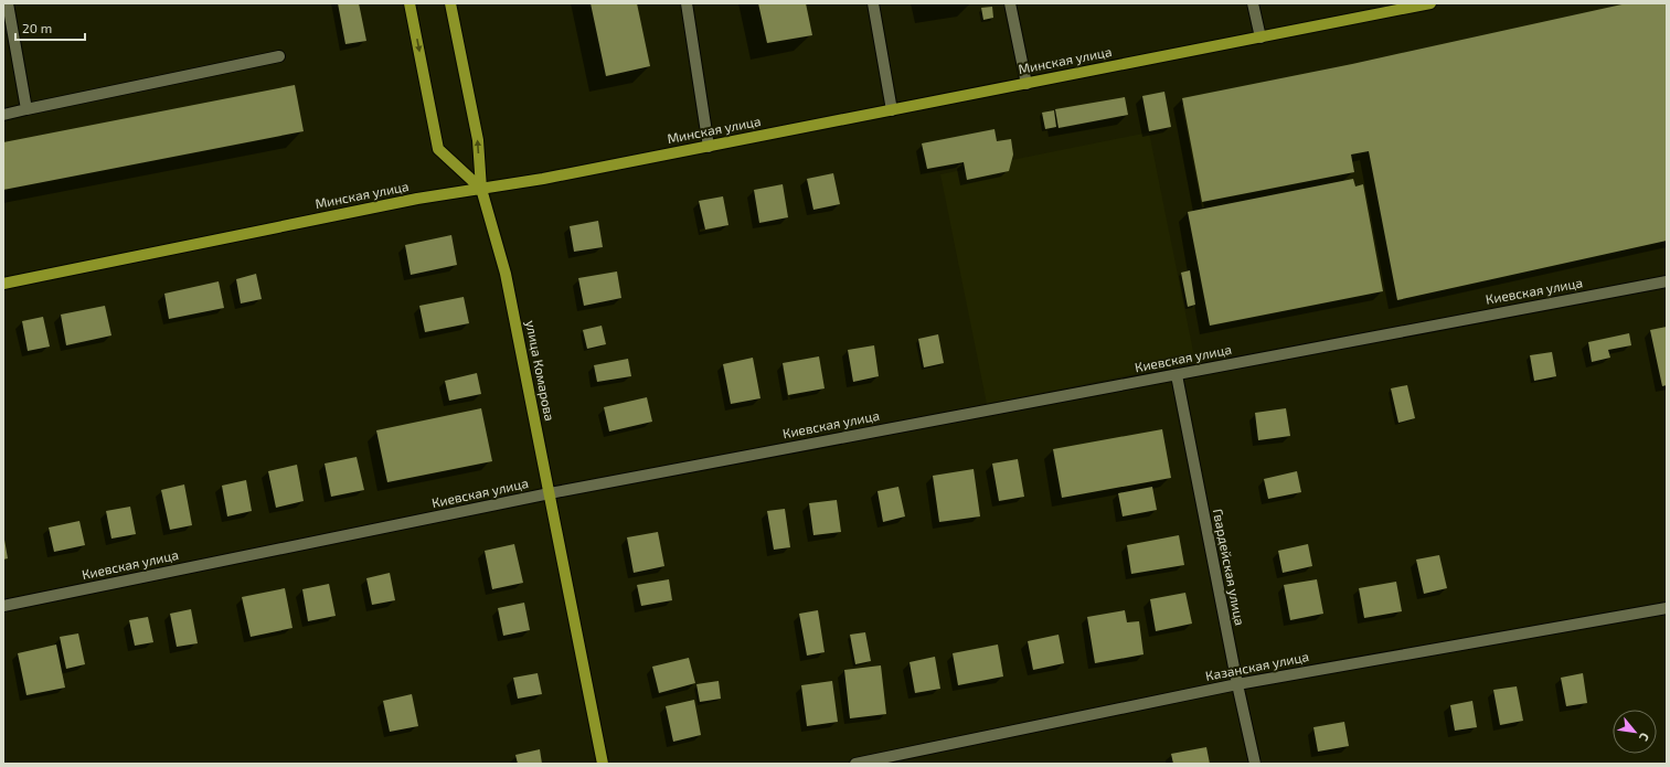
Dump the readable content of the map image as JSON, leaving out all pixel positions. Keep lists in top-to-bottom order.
{
  "streets": {
    "main road": ["Минская улица", "улица Комарова"],
    "street": ["Киевская улица", "Гвардейская улица", "Казанская улица"]
  },
  "crossings": [
    ["Минская улица", "улица Комарова"],
    ["Киевская улица", "улица Комарова"],
    ["Киевская улица", "Гвардейская улица"],
    ["Гвардейская улица", "Казанская улица"]
  ],
  "scale_bar": "20 m",
  "north": "bottom right"
}
